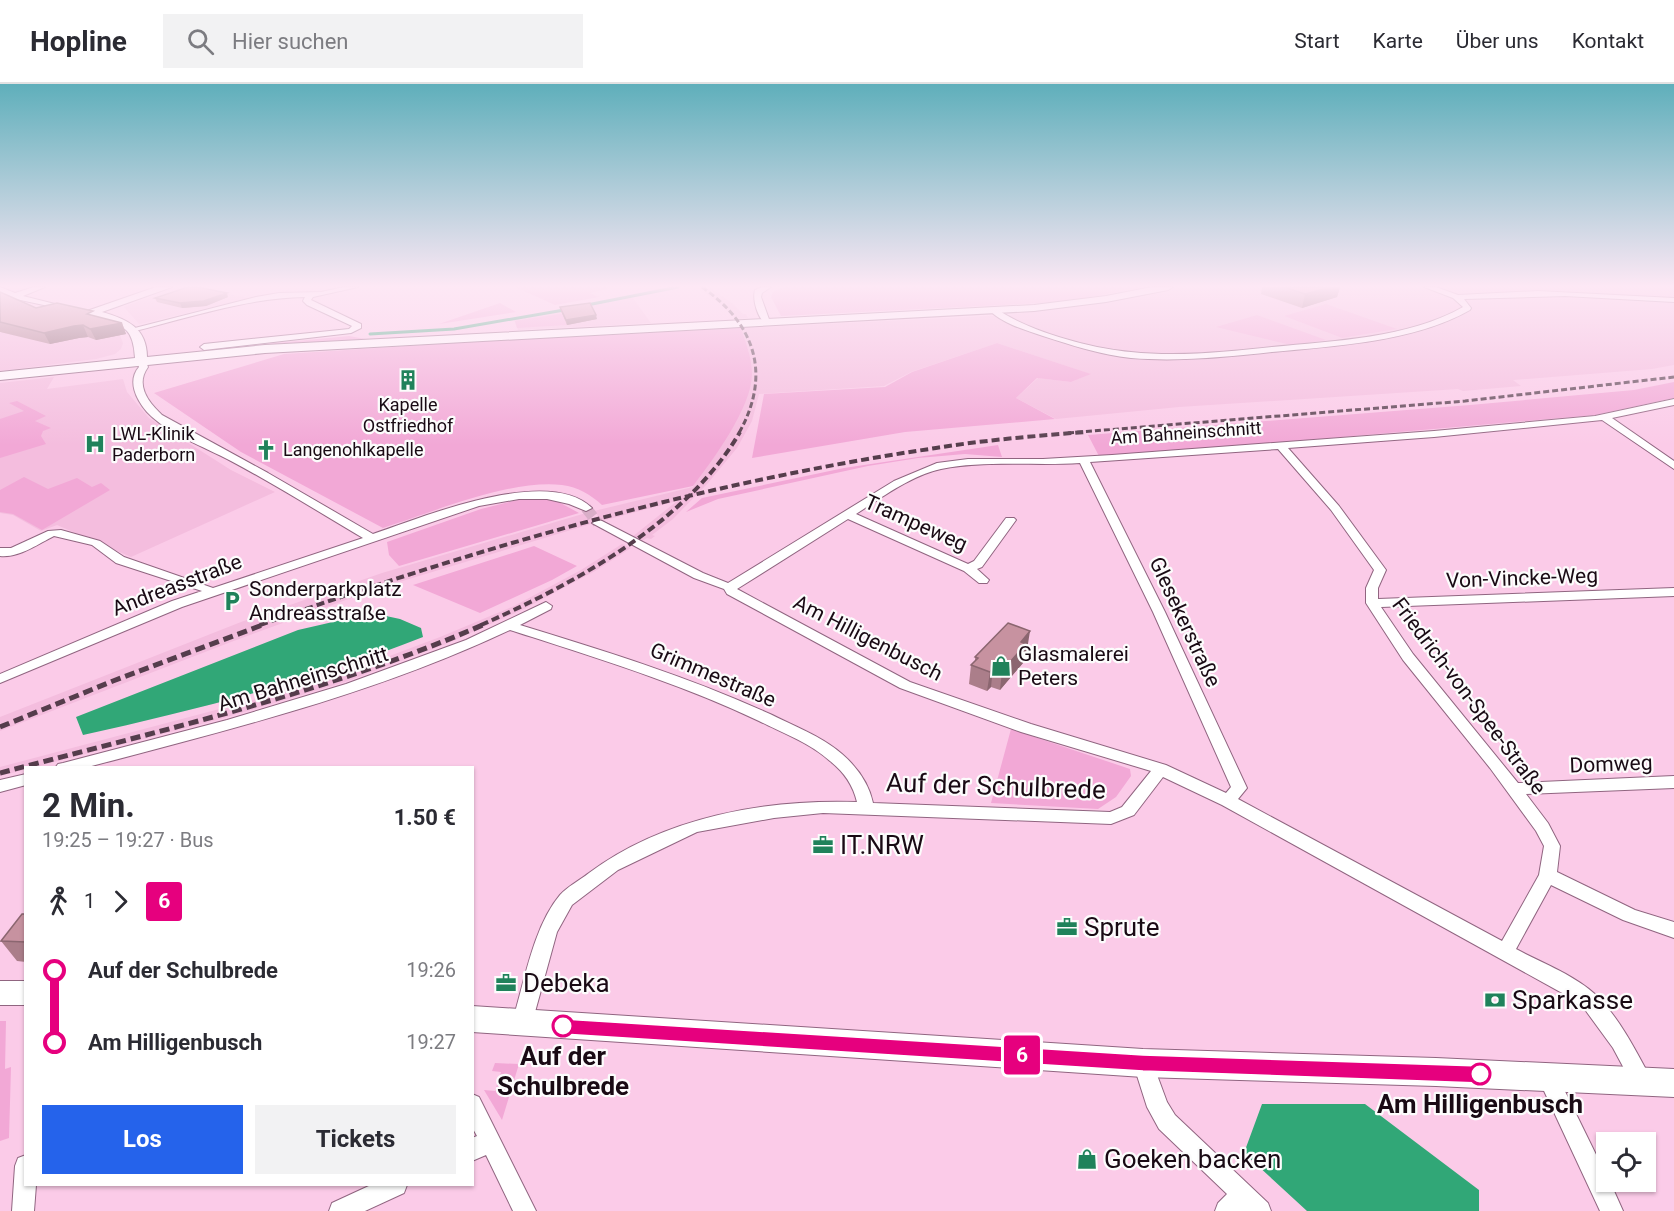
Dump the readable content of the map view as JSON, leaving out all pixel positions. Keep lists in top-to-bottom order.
{
  "streets": {
    "street": [
      "Am Bahneinschnitt",
      "Trampeweg",
      "Von-Vincke-Weg",
      "Andreasstraße",
      "Glesekerstraße",
      "Am Hilligenbusch",
      "Grimmestraße",
      "Friedrich-von-Spee-Straße",
      "Domweg",
      "Auf der Schulbrede"
    ]
  },
  "crossings": [
    ["Am Bahneinschnitt", "Trampeweg"],
    ["Am Bahneinschnitt", "Glesekerstraße"],
    ["Am Bahneinschnitt", "Am Hilligenbusch"],
    ["Am Bahneinschnitt", "Grimmestraße"],
    ["Am Bahneinschnitt", "Friedrich-von-Spee-Straße"],
    ["Von-Vincke-Weg", "Friedrich-von-Spee-Straße"],
    ["Glesekerstraße", "Am Hilligenbusch"],
    ["Am Hilligenbusch", "Friedrich-von-Spee-Straße"],
    ["Am Hilligenbusch", "Auf der Schulbrede"],
    ["Grimmestraße", "Auf der Schulbrede"],
    ["Friedrich-von-Spee-Straße", "Domweg"]
  ],
  "places": {
    "building": ["Kapelle Ostfriedhof"],
    "hospital": ["LWL-Klinik Paderborn"],
    "church": ["Langenohlkapelle"],
    "parking": ["Sonderparkplatz Andreasstraße"],
    "shop": ["Glasmalerei Peters", "Goeken backen"],
    "office": ["IT.NRW", "Sprute", "Debeka"],
    "bank": ["Sparkasse"],
    "other": ["Auf der Schulbrede", "Am Hilligenbusch"]
  },
  "lines": ["bus line 6"],
  "page": {
    "header": "Hopline",
    "search": "Hier suchen",
    "nav": [
      "Start",
      "Karte",
      "Über uns",
      "Kontakt"
    ],
    "on_map": "6",
    "heading": ["2 Min.", "19:25 – 19:27 · Bus", "1.50 €"],
    "legs": ["1", "6"],
    "list": [
      {
        "name": "Auf der Schulbrede",
        "value": "19:26"
      },
      {
        "name": "Am Hilligenbusch",
        "value": "19:27"
      }
    ],
    "buttons": ["Los", "Tickets"]
  }
}
